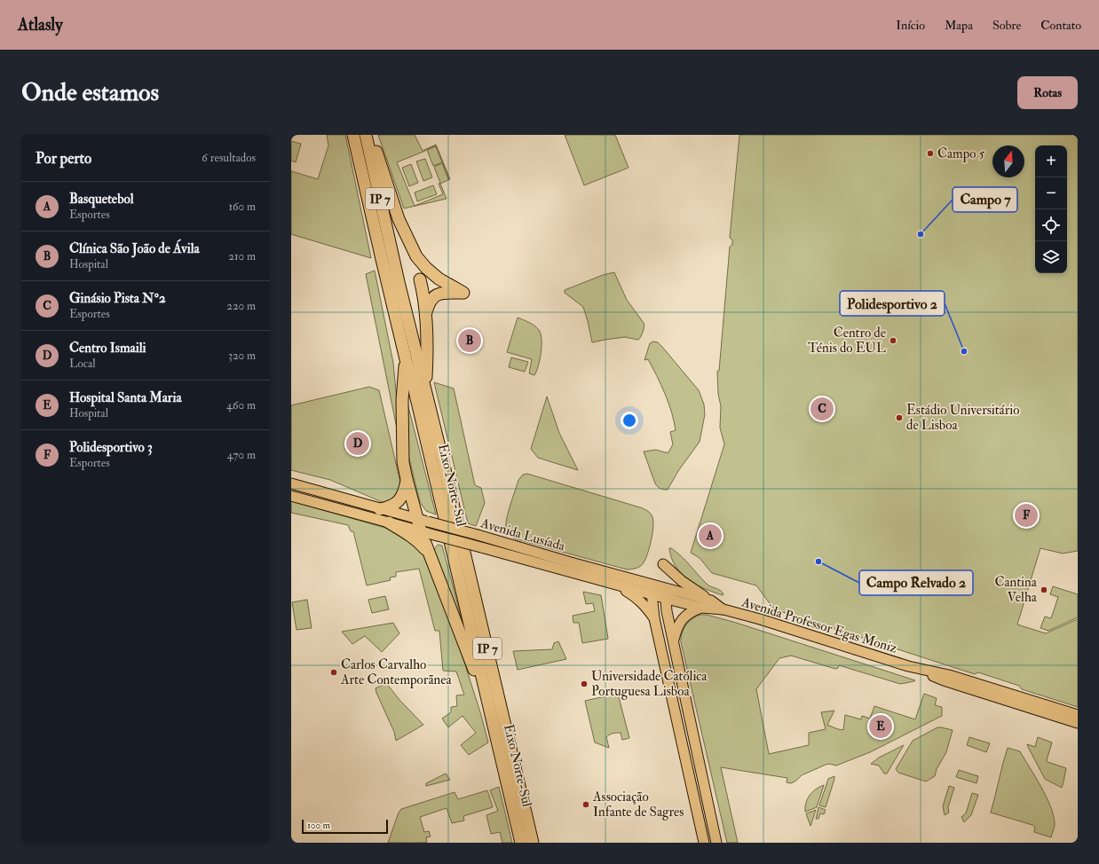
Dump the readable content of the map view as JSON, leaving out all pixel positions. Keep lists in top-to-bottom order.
{
  "streets": {
    "highway": ["IP 7", "Eixo Norte-Sul"],
    "main road": ["Avenida Lusíada", "Avenida Professor Egas Moniz"]
  },
  "crossings": [
    ["Avenida Lusíada", "Avenida Professor Egas Moniz"]
  ],
  "places": [
    "Campo 5",
    "Campo 7",
    "Centro de Ténis do EUL",
    "Polidesportivo 2",
    "Estádio Universitário de Lisboa",
    "Campo Relvado 2",
    "Cantina Velha",
    "Carlos Carvalho Arte Contemporãnea",
    "Universidade Católica Portuguesa Lisboa",
    "Associação Infante de Sagres"
  ],
  "scale_bar": "100 m",
  "north": "top",
  "page": {
    "header": "Atlasly",
    "nav": [
      "Início",
      "Mapa",
      "Sobre",
      "Contato"
    ],
    "buttons": "Rotas",
    "title": "Onde estamos",
    "heading": ["Por perto", "6 resultados"],
    "map_buttons": ["+", "−"],
    "list": [
      {
        "mark": "A",
        "name": "Basquetebol",
        "note": "Esportes",
        "value": "160 m"
      },
      {
        "mark": "B",
        "name": "Clínica São João de Ávila",
        "note": "Hospital",
        "value": "210 m"
      },
      {
        "mark": "C",
        "name": "Ginásio Pista Nº2",
        "note": "Esportes",
        "value": "220 m"
      },
      {
        "mark": "D",
        "name": "Centro Ismaili",
        "note": "Local",
        "value": "320 m"
      },
      {
        "mark": "E",
        "name": "Hospital Santa Maria",
        "note": "Hospital",
        "value": "460 m"
      },
      {
        "mark": "F",
        "name": "Polidesportivo 3",
        "note": "Esportes",
        "value": "470 m"
      }
    ],
    "pins": [
      "B",
      "C",
      "D",
      "F",
      "A",
      "E"
    ],
    "scale": "100 m"
  }
}
